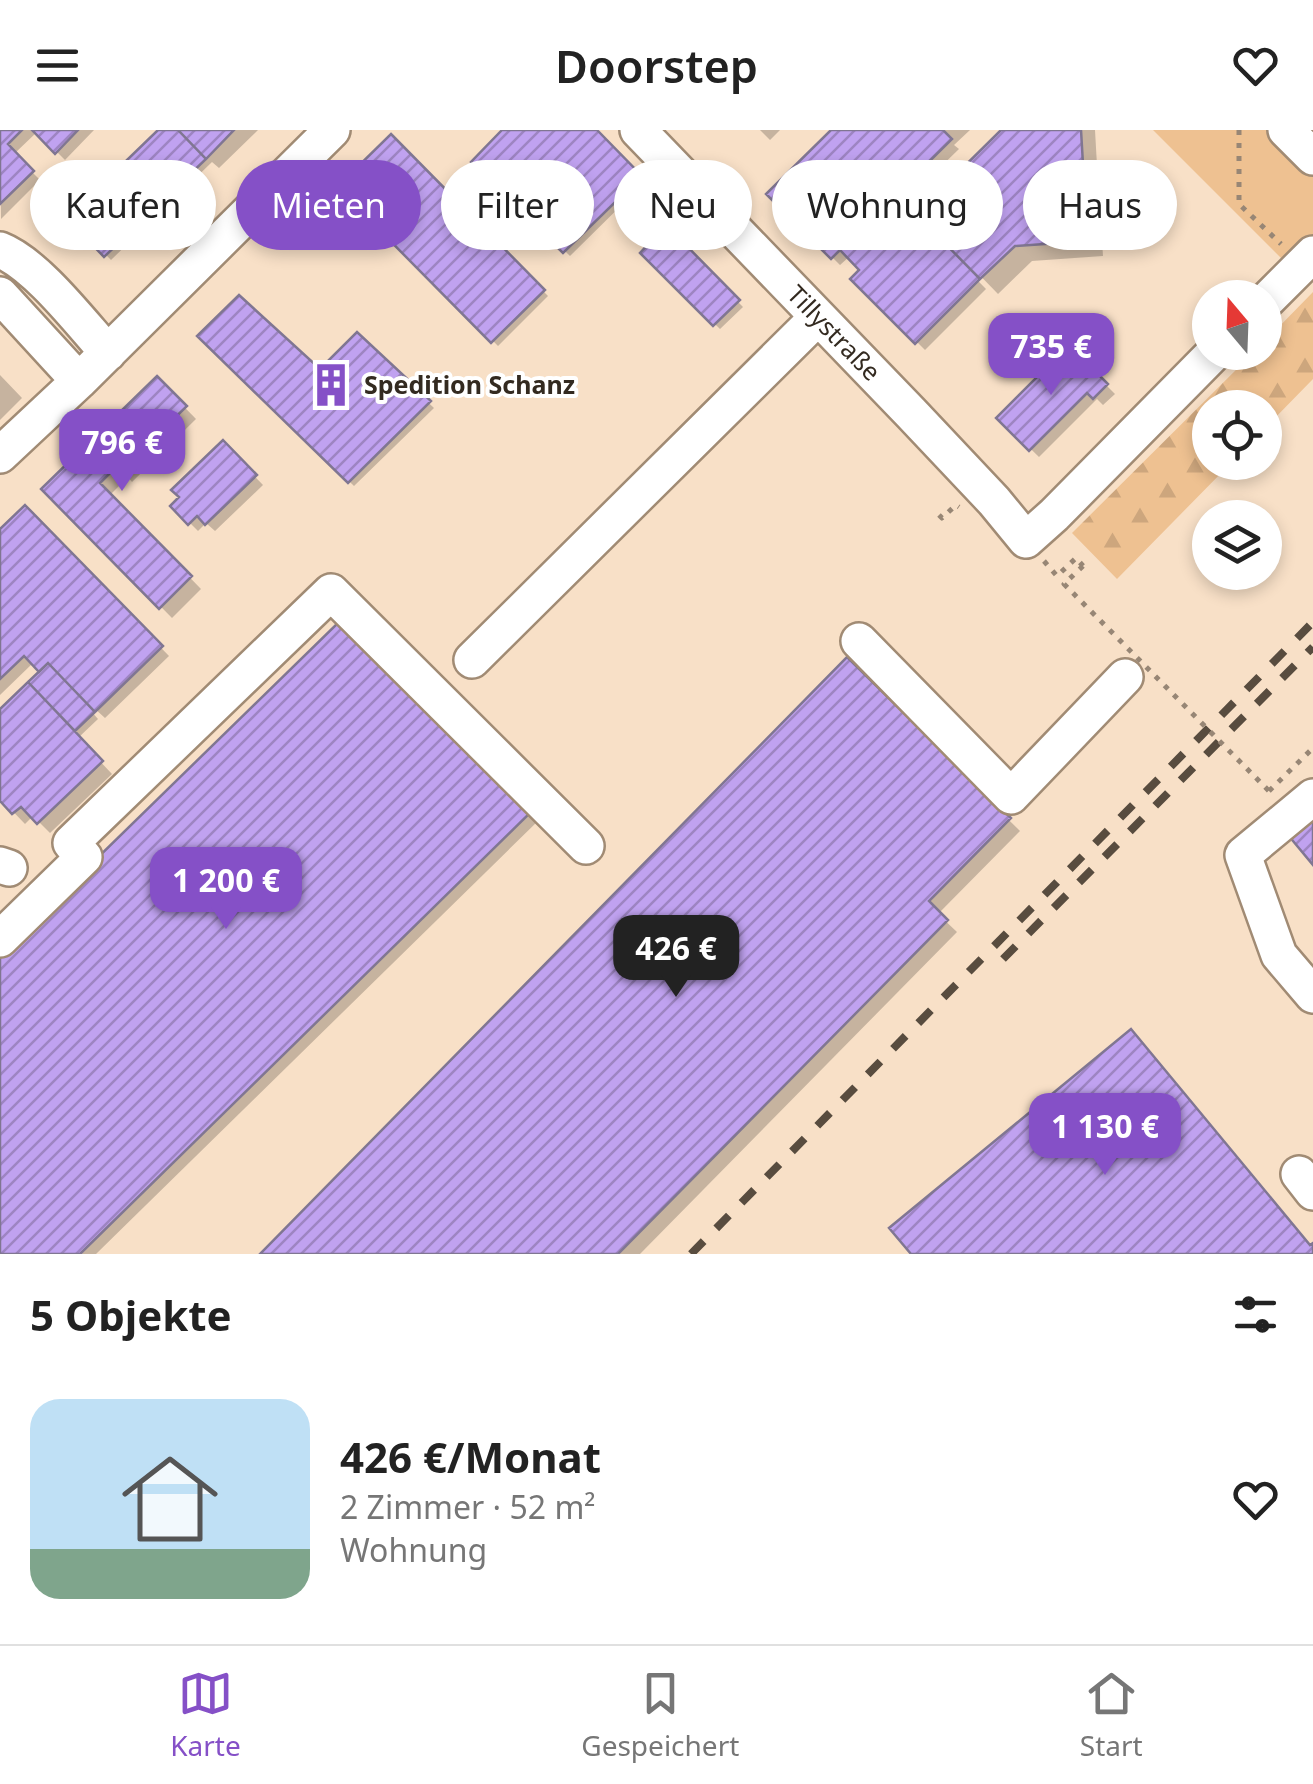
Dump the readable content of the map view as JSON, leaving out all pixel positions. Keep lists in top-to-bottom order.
{
  "streets": {
    "street": ["Tillystraße"]
  },
  "places": {
    "building": ["Spedition Schanz"]
  },
  "north": "top",
  "page": {
    "header": "Doorstep",
    "chip": [
      "Kaufen",
      "Mieten",
      "Filter",
      "Neu",
      "Wohnung",
      "Haus"
    ],
    "price": [
      "735 €",
      "796 €",
      "1 200 €",
      "426 €",
      "1 130 €"
    ],
    "heading": "5 Objekte",
    "list": [
      {
        "name": "426 €/Monat",
        "note": "2 Zimmer · 52 m² · Wohnung"
      }
    ],
    "tabs": ["Karte", "Gespeichert", "Start"]
  }
}
